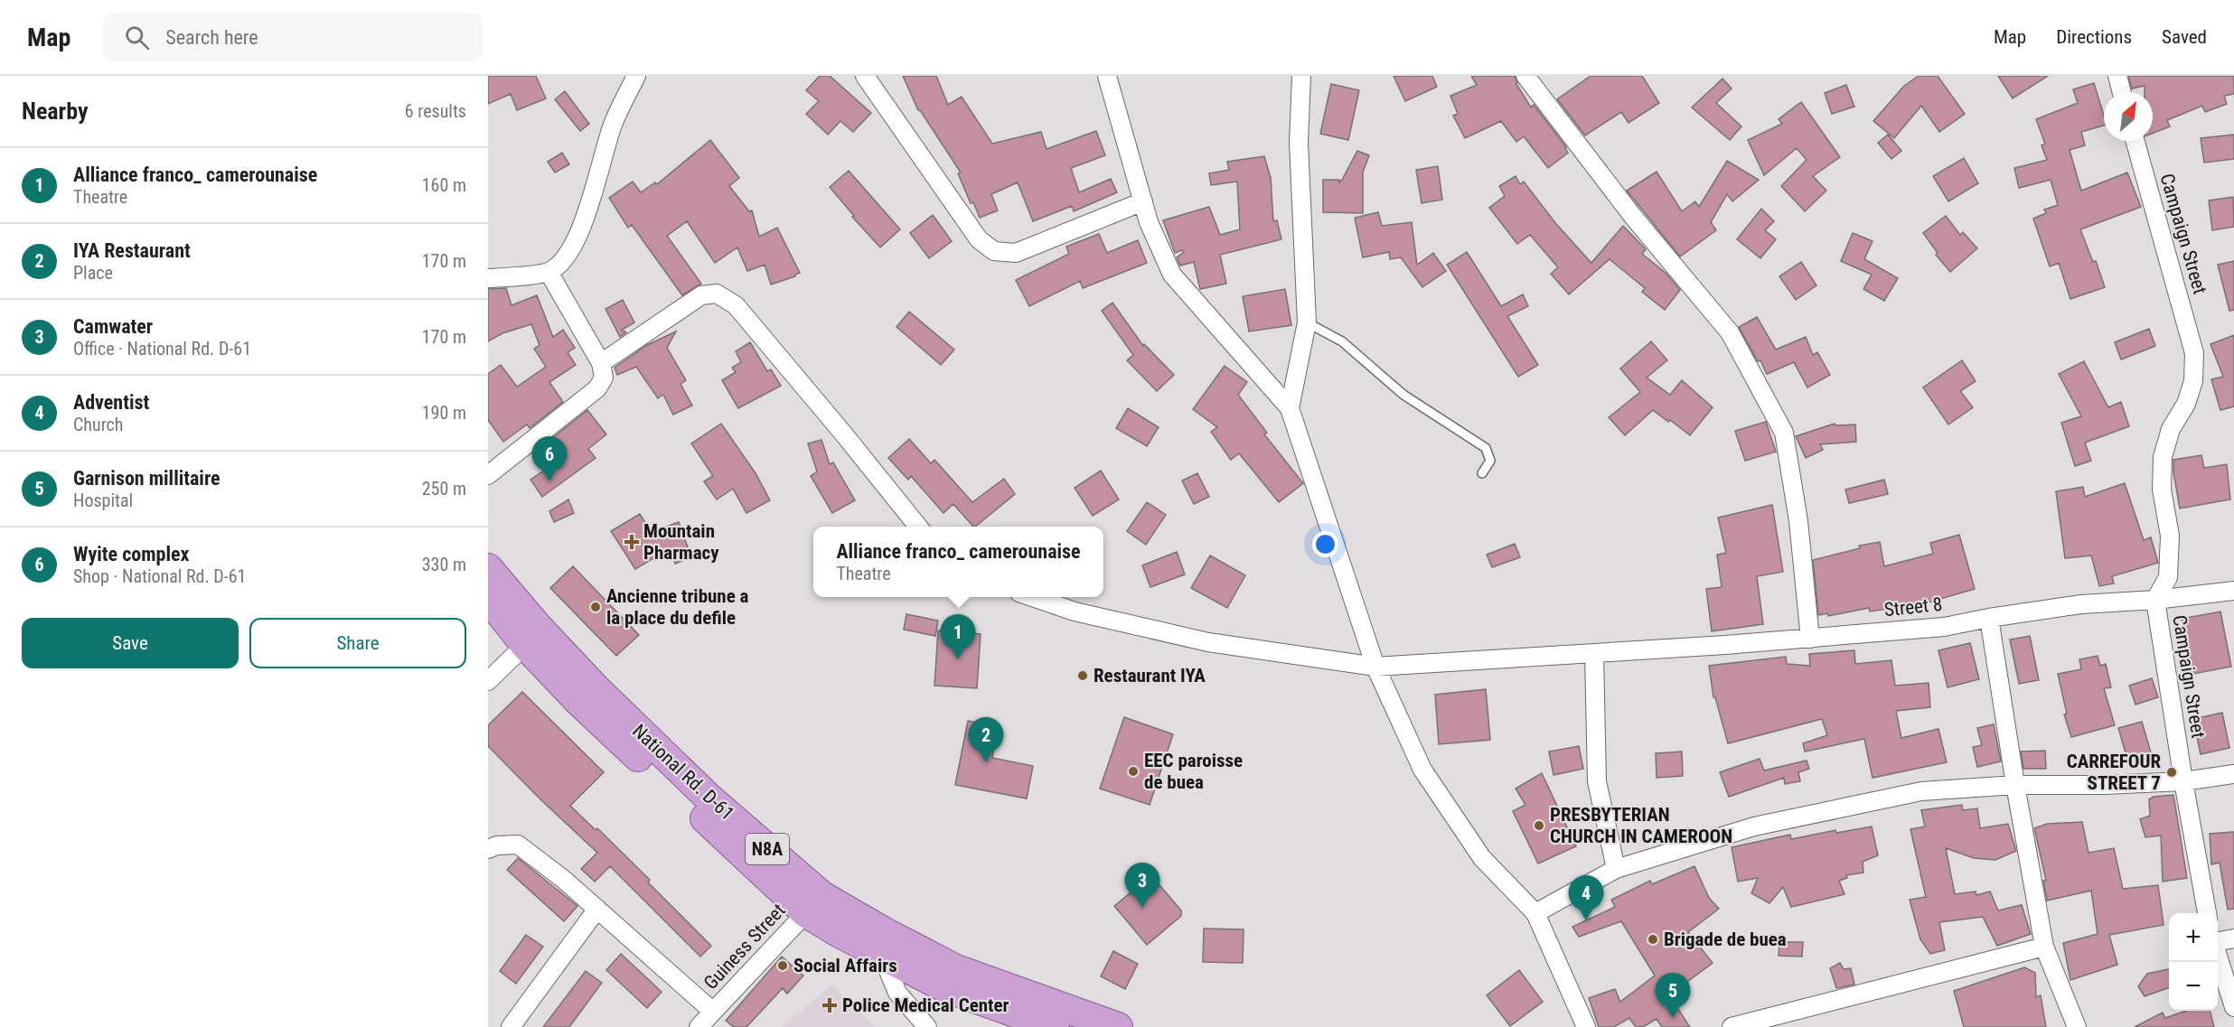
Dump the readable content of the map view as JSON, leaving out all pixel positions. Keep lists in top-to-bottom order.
{
  "streets": {
    "highway": ["National Rd. D-61", "N8A"],
    "street": ["Campaign Street", "Street 8", "Guiness Street"]
  },
  "crossings": [
    ["Campaign Street", "Street 8"],
    ["National Rd. D-61", "Guiness Street"]
  ],
  "places": {
    "health": ["Mountain Pharmacy", "Police Medical Center"],
    "other": [
      "Ancienne tribune a la place du defile",
      "Restaurant IYA",
      "EEC paroisse de buea",
      "CARREFOUR STREET 7",
      "PRESBYTERIAN CHURCH IN CAMEROON",
      "Brigade de buea",
      "Social Affairs"
    ]
  },
  "north": "top right",
  "page": {
    "header": "Map",
    "search": "Search here",
    "nav": ["Map", "Directions", "Saved"],
    "heading": ["Nearby", "6 results"],
    "list": [
      {
        "mark": "1",
        "name": "Alliance franco_ camerounaise",
        "note": "Theatre",
        "value": "160 m"
      },
      {
        "mark": "2",
        "name": "IYA Restaurant",
        "note": "Place",
        "value": "170 m"
      },
      {
        "mark": "3",
        "name": "Camwater",
        "note": "Office · National Rd. D-61",
        "value": "170 m"
      },
      {
        "mark": "4",
        "name": "Adventist",
        "note": "Church",
        "value": "190 m"
      },
      {
        "mark": "5",
        "name": "Garnison millitaire",
        "note": "Hospital",
        "value": "250 m"
      },
      {
        "mark": "6",
        "name": "Wyite complex",
        "note": "Shop · National Rd. D-61",
        "value": "330 m"
      }
    ],
    "pins": [
      "6",
      "1",
      "2",
      "3",
      "4",
      "5"
    ],
    "popup": ["Alliance franco_ camerounaise", "Theatre"],
    "buttons": ["Save", "Share"],
    "map_buttons": ["+", "−"]
  }
}
